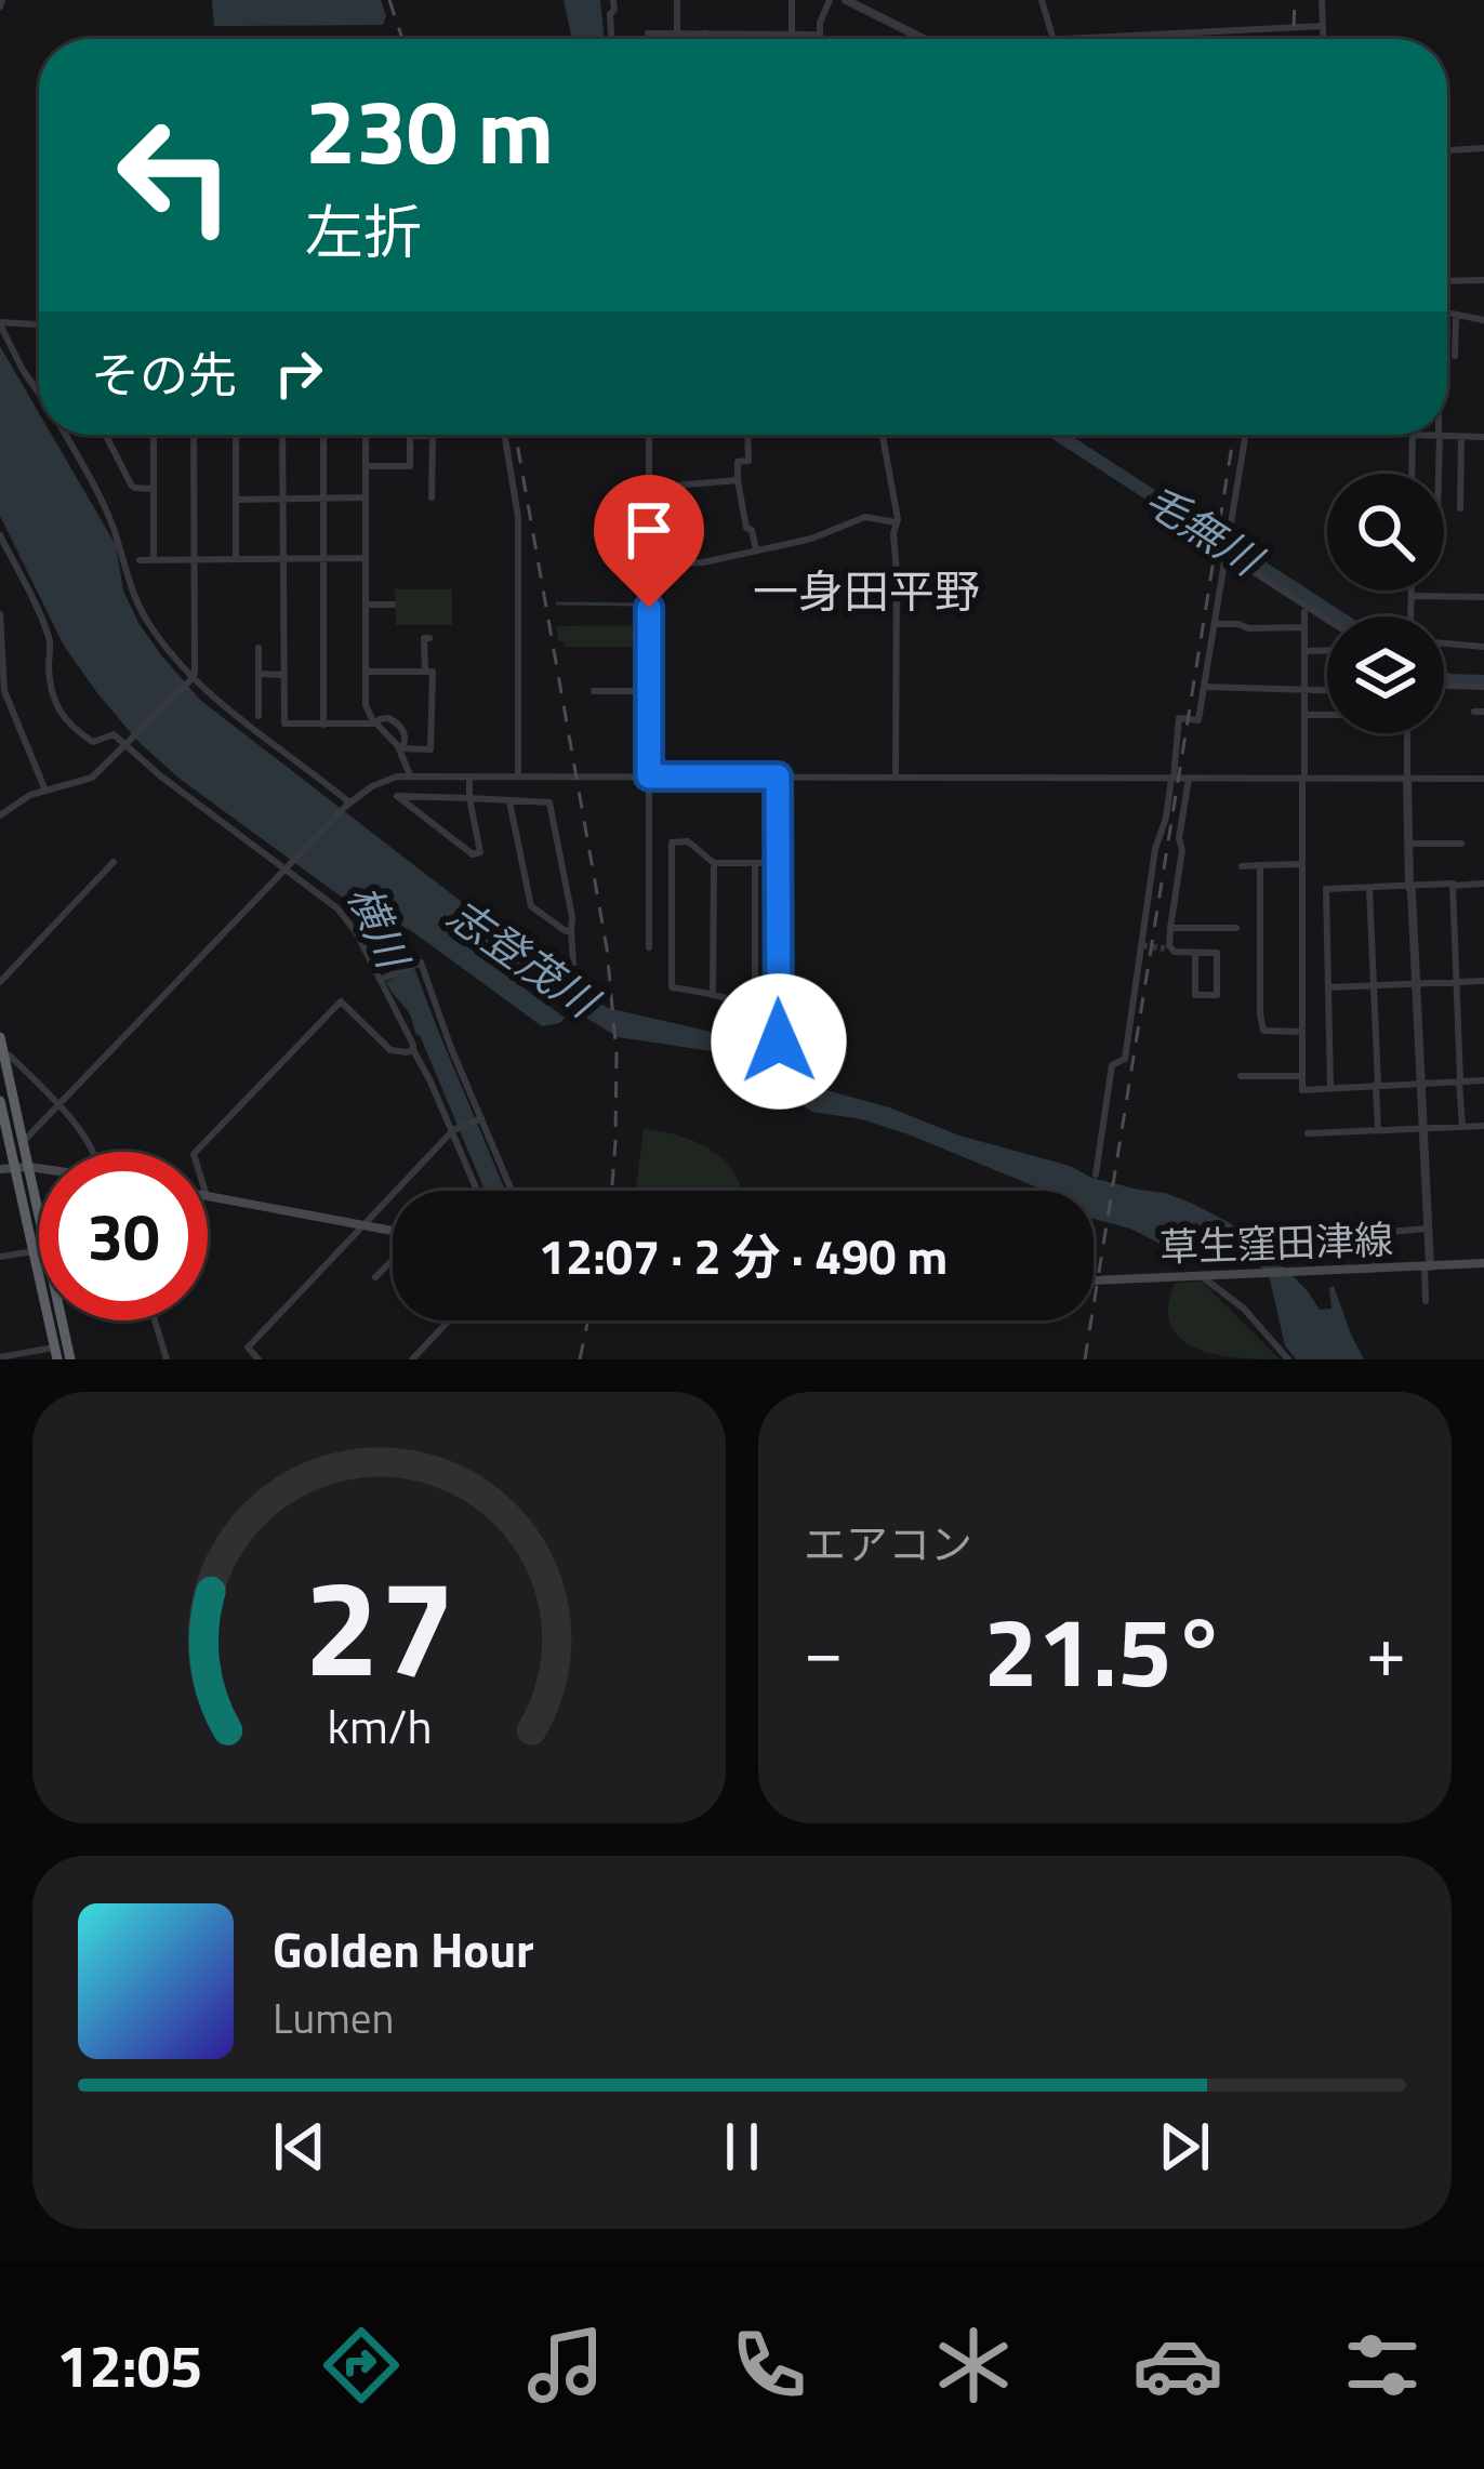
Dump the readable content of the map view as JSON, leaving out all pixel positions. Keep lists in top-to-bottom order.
{
  "streets": {
    "main road": ["草生窪田津線"]
  },
  "districts": ["一身田平野"],
  "water": ["毛無川", "横川", "志登茂川"],
  "page": {
    "turn": ["230 m", "左折"],
    "then": "その先",
    "limit": "30",
    "trip": "12:07 · 2 分 · 490 m",
    "tile": "エアコン",
    "heat": ["−", "21.5°", "+"],
    "song": ["Golden Hour", "Lumen"],
    "tabs": "12:05",
    "gauge": ["27", "km/h"]
  }
}
